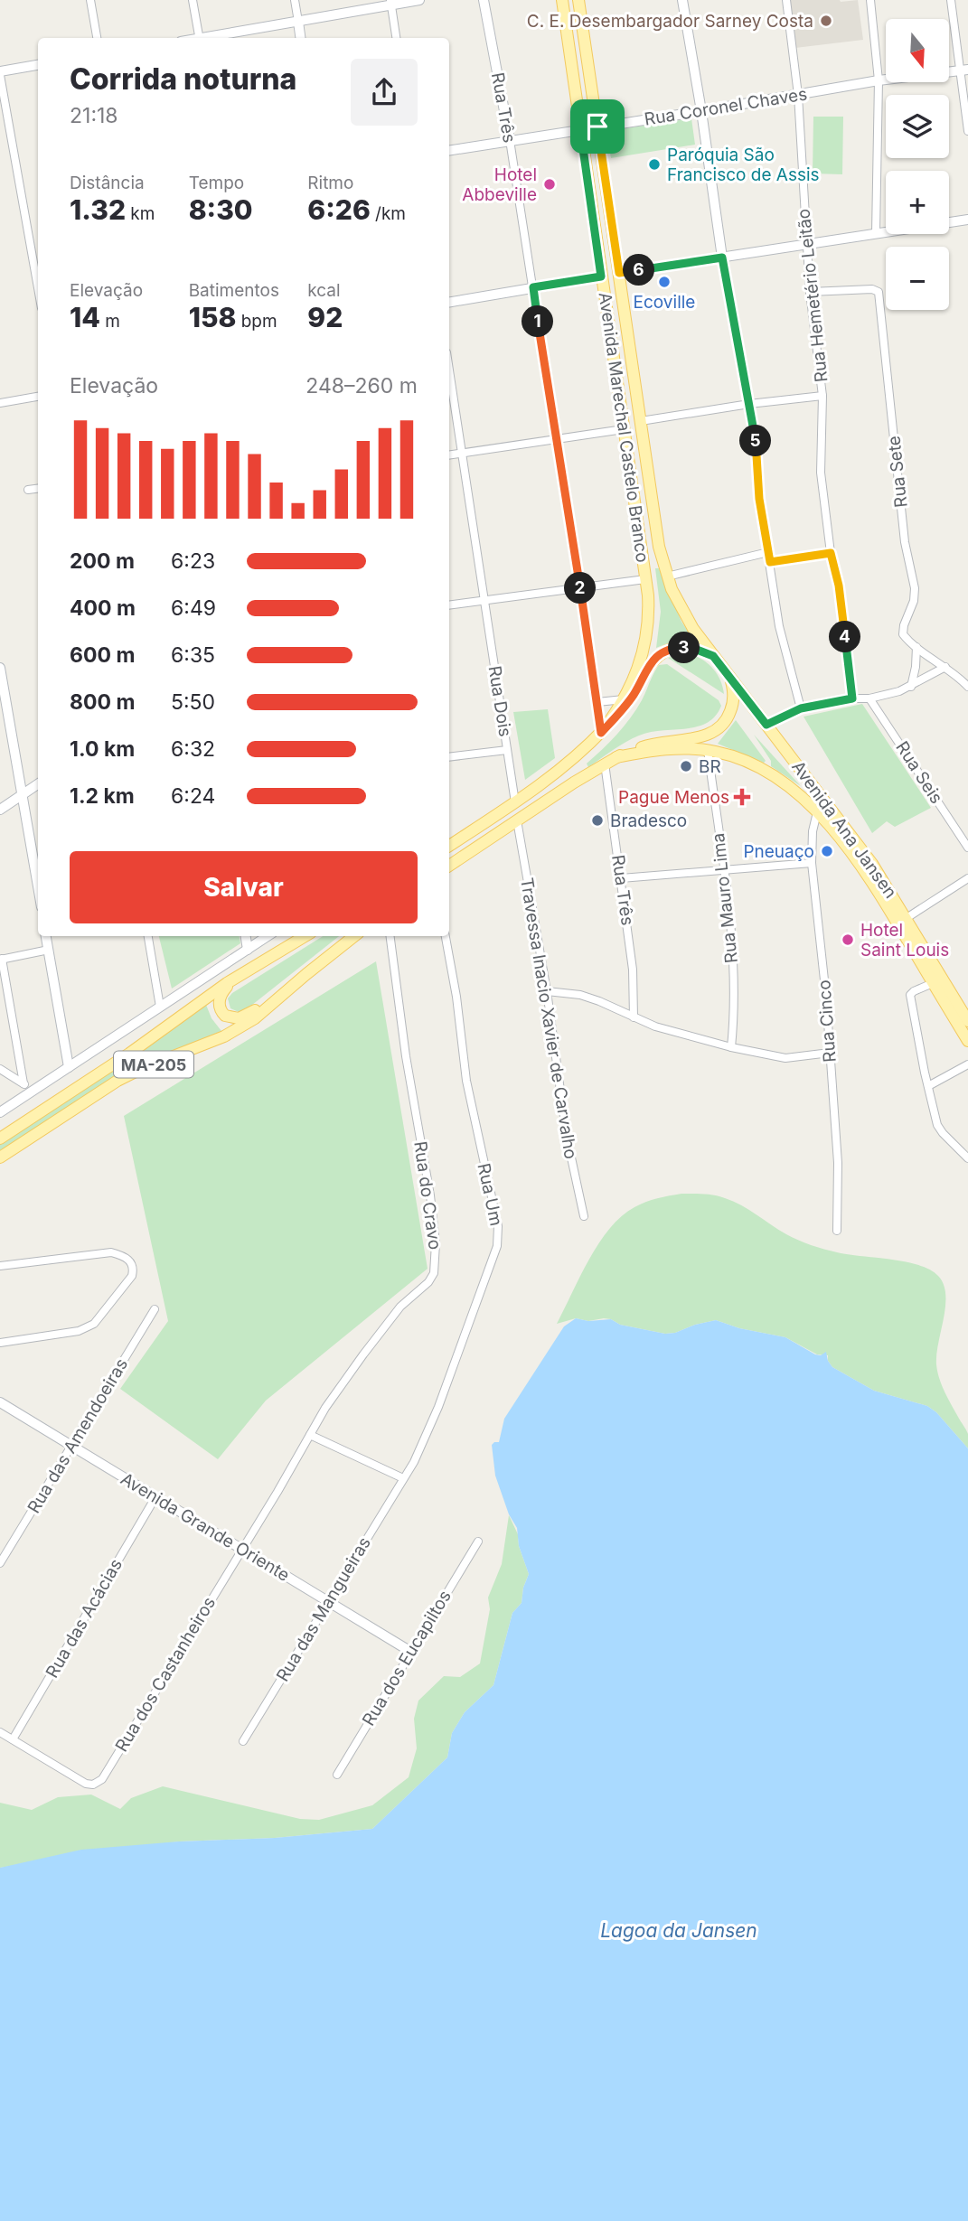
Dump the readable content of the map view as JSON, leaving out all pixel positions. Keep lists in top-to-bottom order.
{
  "streets": {
    "main road": ["Avenida Marechal Castelo Branco", "Avenida Ana Jansen", "MA-205"],
    "street": [
      "Rua Coronel Chaves",
      "Rua Três",
      "Rua Hemetério Leitão",
      "Rua Sete",
      "Rua Dois",
      "Rua Seis",
      "Rua Mauro Lima",
      "Travessa Inacio Xavier de Carvalho",
      "Rua Cinco",
      "Rua Um",
      "Rua do Cravo",
      "Rua das Amendoeiras",
      "Avenida Grande Oriente",
      "Rua das Mangueiras",
      "Rua das Acácias",
      "Rua dos Eucapiltos",
      "Rua dos Castanheiros"
    ]
  },
  "crossings": [
    ["Rua Coronel Chaves", "Rua Três"],
    ["Rua Coronel Chaves", "Rua Hemetério Leitão"],
    ["Rua Coronel Chaves", "Avenida Marechal Castelo Branco"],
    ["Rua Três", "Avenida Marechal Castelo Branco"],
    ["Rua Hemetério Leitão", "Rua Sete"],
    ["Avenida Marechal Castelo Branco", "Avenida Ana Jansen"],
    ["Avenida Ana Jansen", "Rua Mauro Lima"],
    ["Avenida Ana Jansen", "Rua Cinco"],
    ["Rua Um", "Rua das Mangueiras"],
    ["Rua do Cravo", "Avenida Grande Oriente"],
    ["Rua do Cravo", "Rua dos Castanheiros"],
    ["Rua das Amendoeiras", "Avenida Grande Oriente"],
    ["Avenida Grande Oriente", "Rua das Mangueiras"],
    ["Avenida Grande Oriente", "Rua das Acácias"],
    ["Avenida Grande Oriente", "Rua dos Eucapiltos"],
    ["Avenida Grande Oriente", "Rua dos Castanheiros"],
    ["Rua das Acácias", "Rua dos Castanheiros"]
  ],
  "water": ["Lagoa da Jansen"],
  "places": {
    "other": [
      "C. E. Desembargador Sarney Costa",
      "Paróquia São Francisco de Assis",
      "Hotel Abbeville",
      "Ecoville",
      "BR",
      "Bradesco",
      "Pneuaço",
      "Hotel Saint Louis"
    ],
    "health": ["Pague Menos"]
  },
  "north": "bottom",
  "page": {
    "map_buttons": ["+", "−"],
    "heading": ["Corrida noturna", "21:18"],
    "stats": [
      ["Distância", "1.32 km"],
      ["Tempo", "8:30"],
      ["Ritmo", "6:26 /km"],
      ["Elevação", "14 m"],
      ["Batimentos", "158 bpm"],
      ["kcal", "92"]
    ],
    "pins": [
      "6",
      "1",
      "5",
      "2",
      "4",
      "3"
    ],
    "chart": ["Elevação", "248–260 m"],
    "list": [
      {
        "name": "200 m",
        "note": "6:23"
      },
      {
        "name": "400 m",
        "note": "6:49"
      },
      {
        "name": "600 m",
        "note": "6:35"
      },
      {
        "name": "800 m",
        "note": "5:50"
      },
      {
        "name": "1.0 km",
        "note": "6:32"
      },
      {
        "name": "1.2 km",
        "note": "6:24"
      }
    ],
    "buttons": "Salvar"
  }
}
